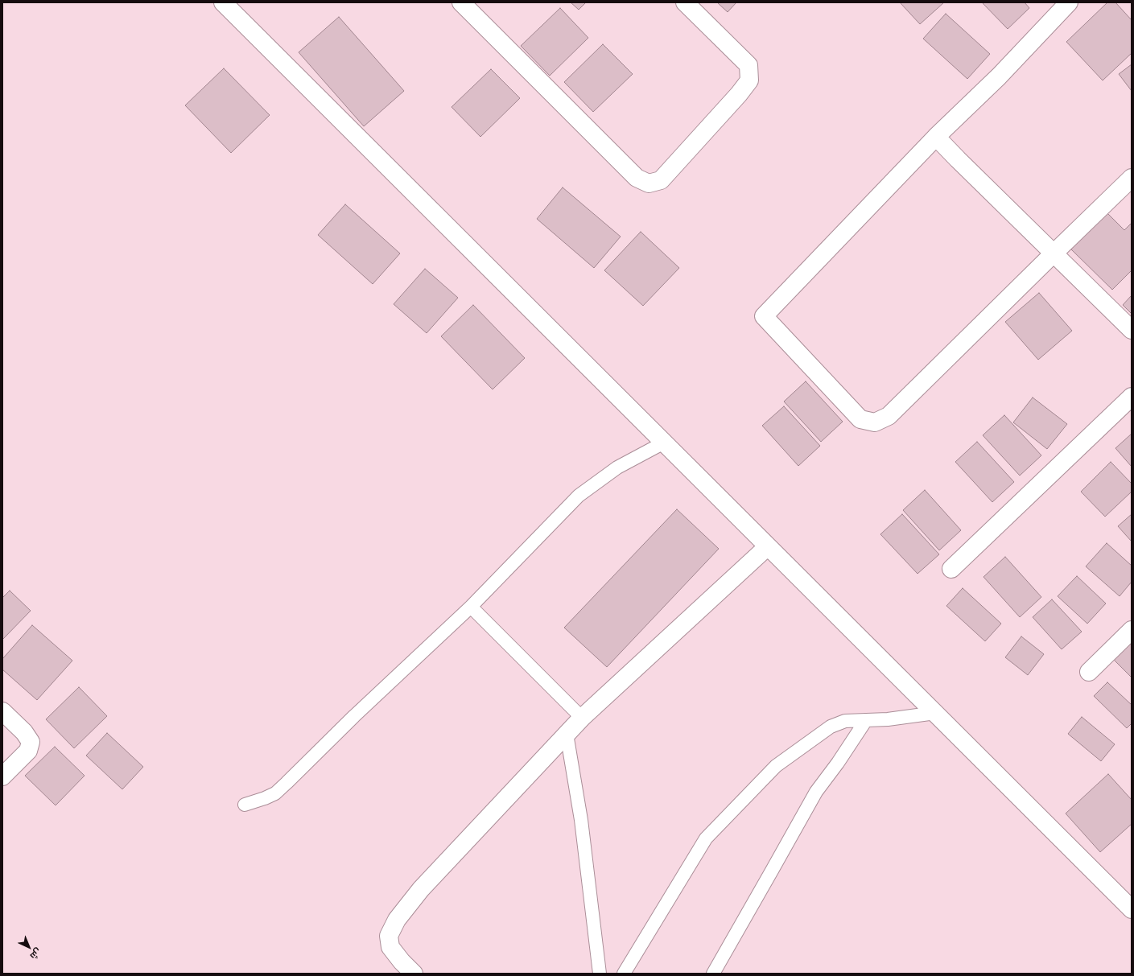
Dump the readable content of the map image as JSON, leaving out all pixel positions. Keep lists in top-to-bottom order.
{
  "north": "bottom right"
}
